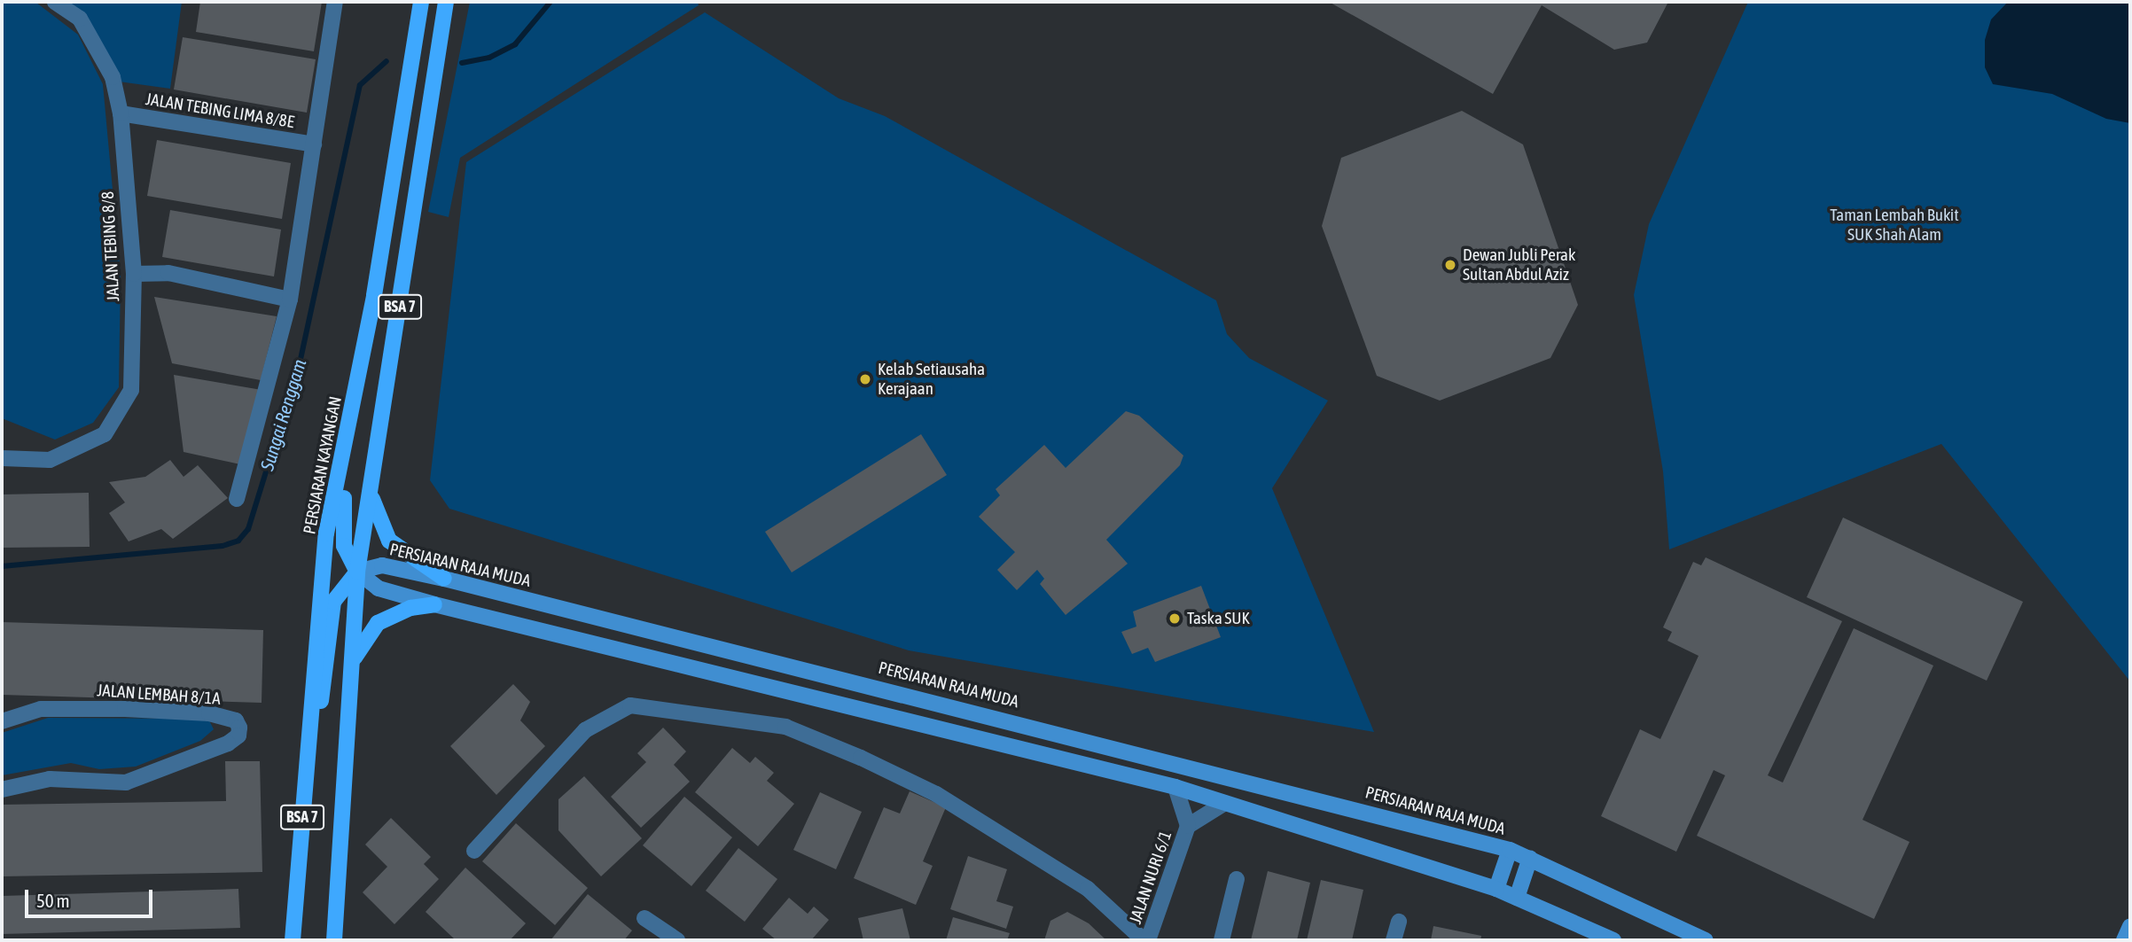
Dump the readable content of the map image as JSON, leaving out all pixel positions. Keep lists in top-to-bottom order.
{
  "streets": {
    "main road": ["BSA 7", "PERSIARAN KAYANGAN", "PERSIARAN RAJA MUDA"],
    "street": [
      "JALAN TEBING LIMA 8/8E",
      "JALAN TEBING 8/8",
      "JALAN LEMBAH 8/1A",
      "JALAN NURI 6/1"
    ]
  },
  "crossings": [
    ["JALAN TEBING LIMA 8/8E", "JALAN TEBING 8/8"],
    ["BSA 7", "PERSIARAN KAYANGAN"],
    ["BSA 7", "PERSIARAN RAJA MUDA"]
  ],
  "water": ["Sungai Renggam"],
  "parks": ["Taman Lembah Bukit SUK Shah Alam"],
  "places": ["Dewan Jubli Perak Sultan Abdul Aziz", "Kelab Setiausaha Kerajaan", "Taska SUK"],
  "scale_bar": "50 m"
}
